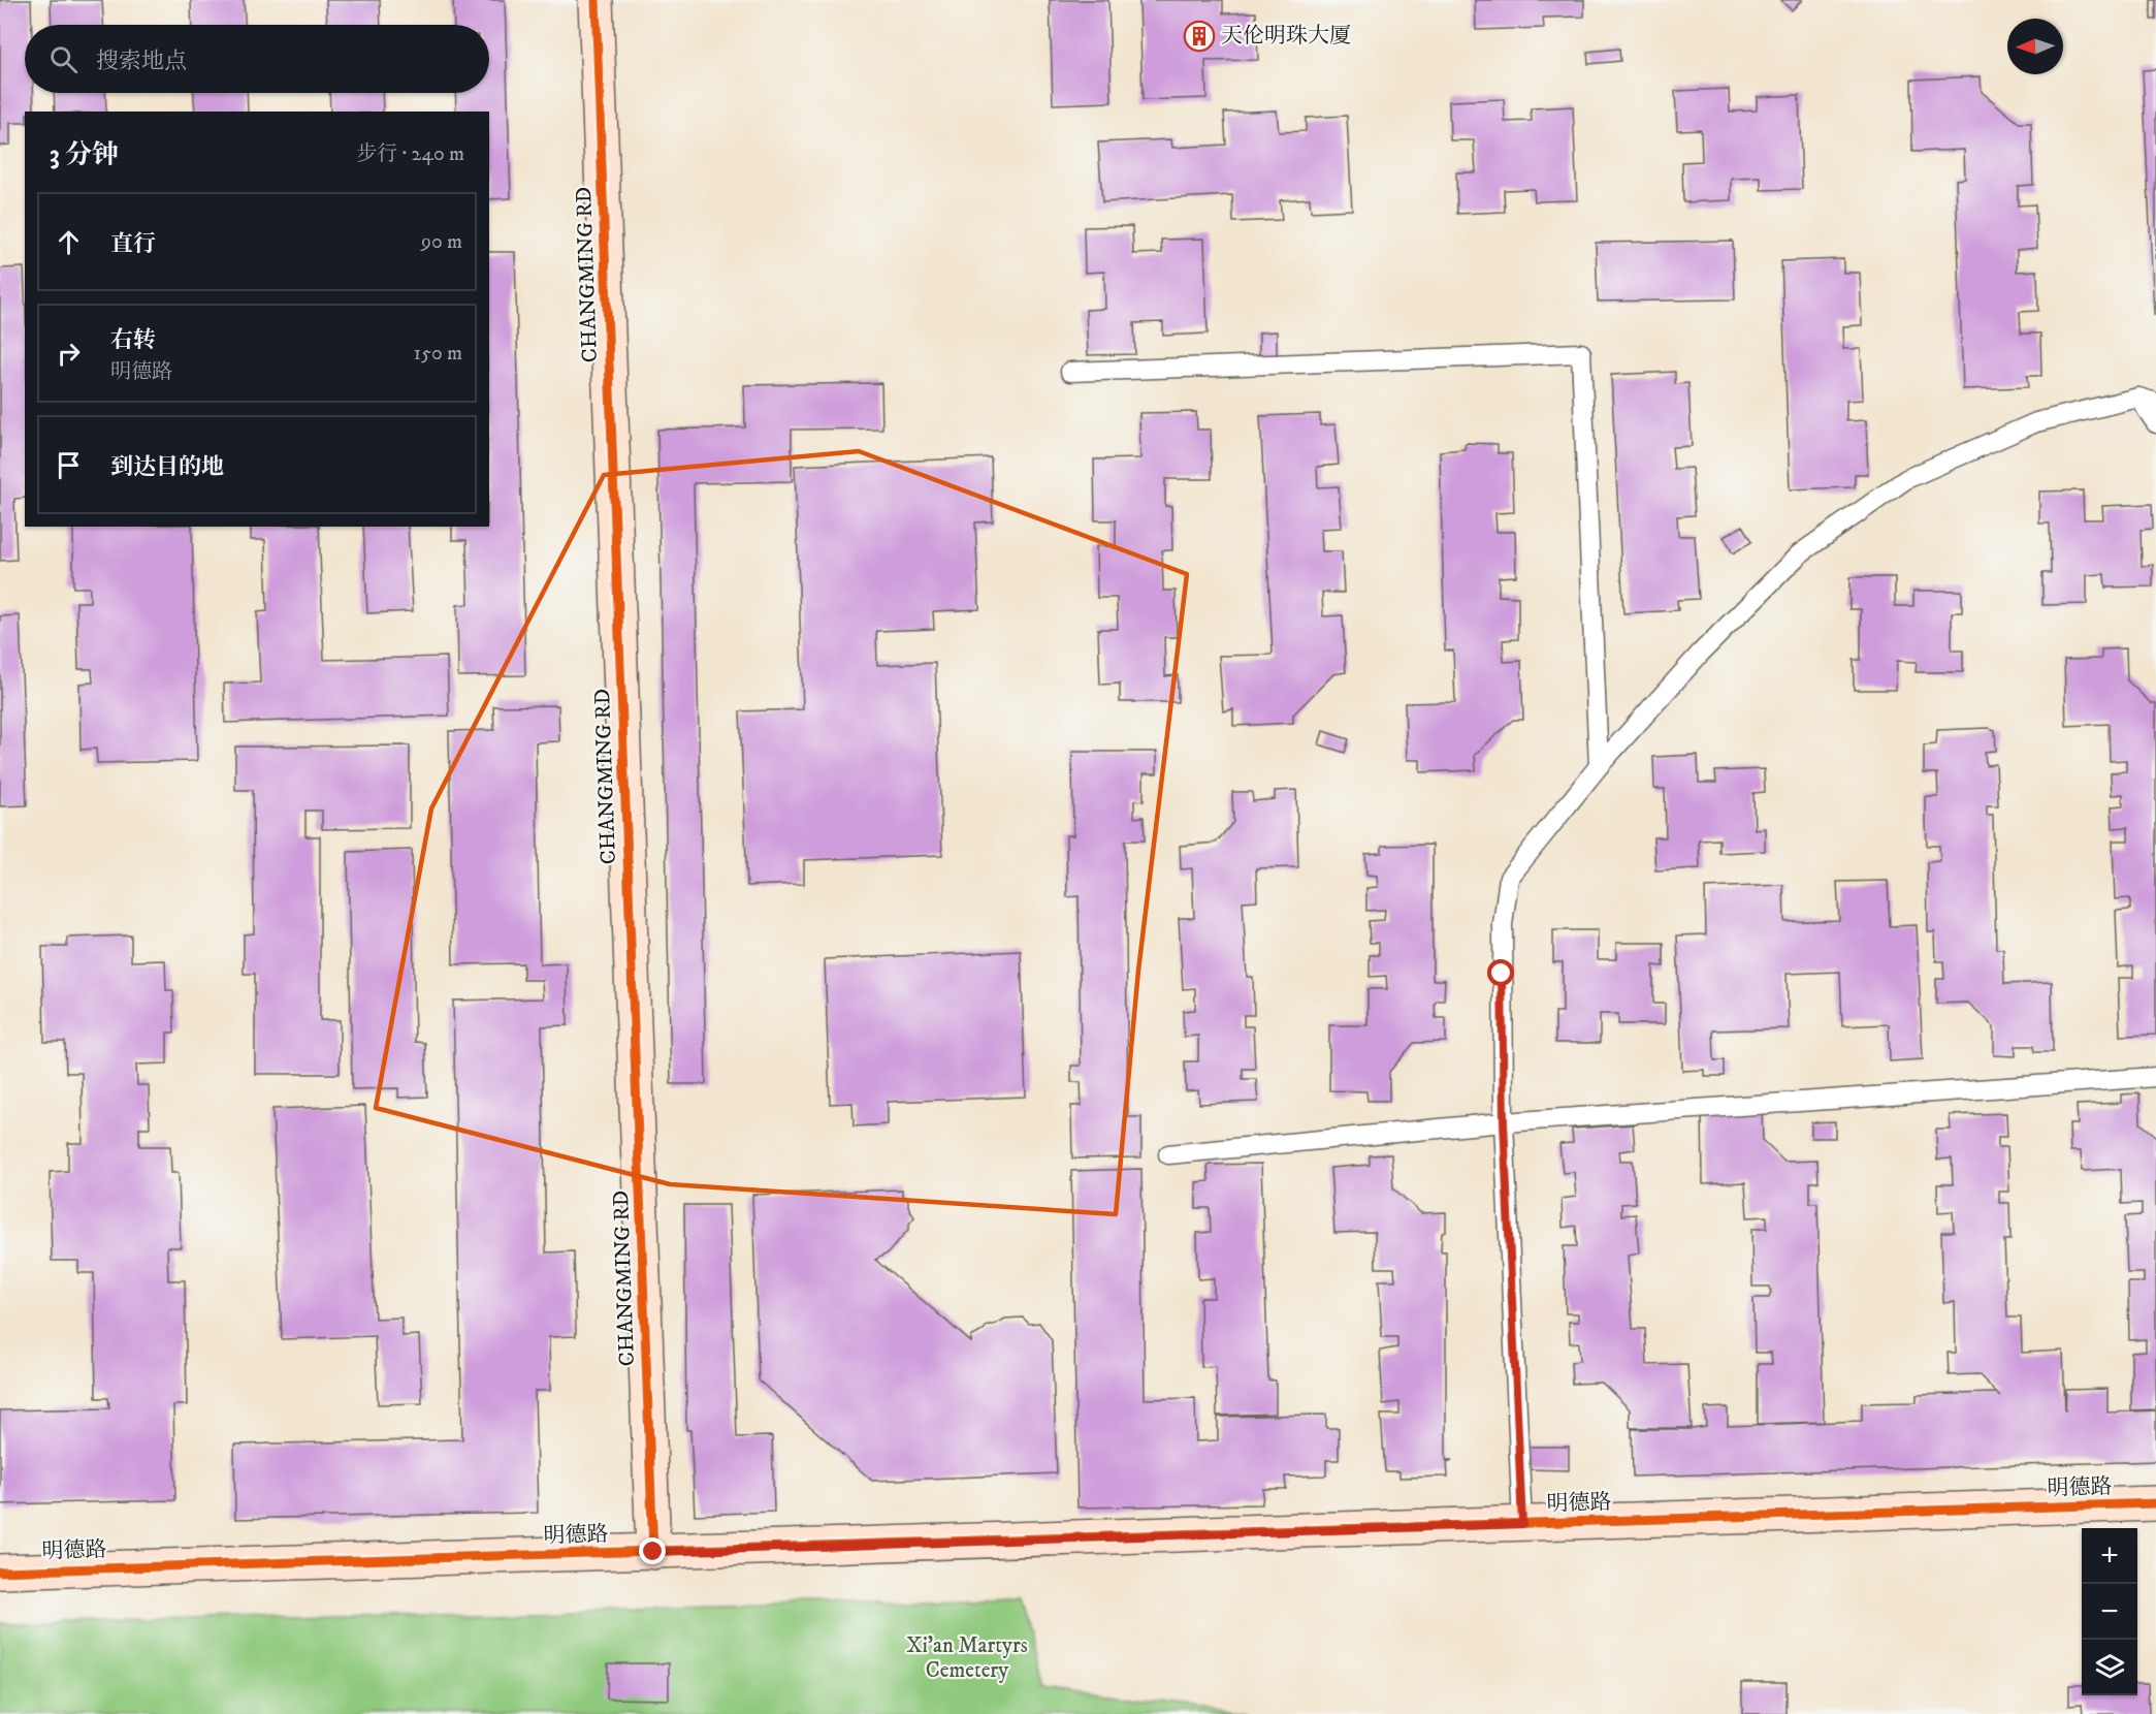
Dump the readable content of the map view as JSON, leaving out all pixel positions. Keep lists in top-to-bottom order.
{
  "streets": {
    "street": ["CHANGMING RD", "明德路"]
  },
  "crossings": [
    ["CHANGMING RD", "明德路"]
  ],
  "parks": ["Xi'an Martyrs Cemetery"],
  "places": {
    "building": ["天伦明珠大厦"]
  },
  "north": "left",
  "page": {
    "search": "搜索地点",
    "heading": ["3 分钟", "步行 · 240 m"],
    "list": [
      ["直行", "90 m"],
      ["右转", "明德路", "150 m"],
      "到达目的地"
    ],
    "map_buttons": ["+", "−"]
  }
}
